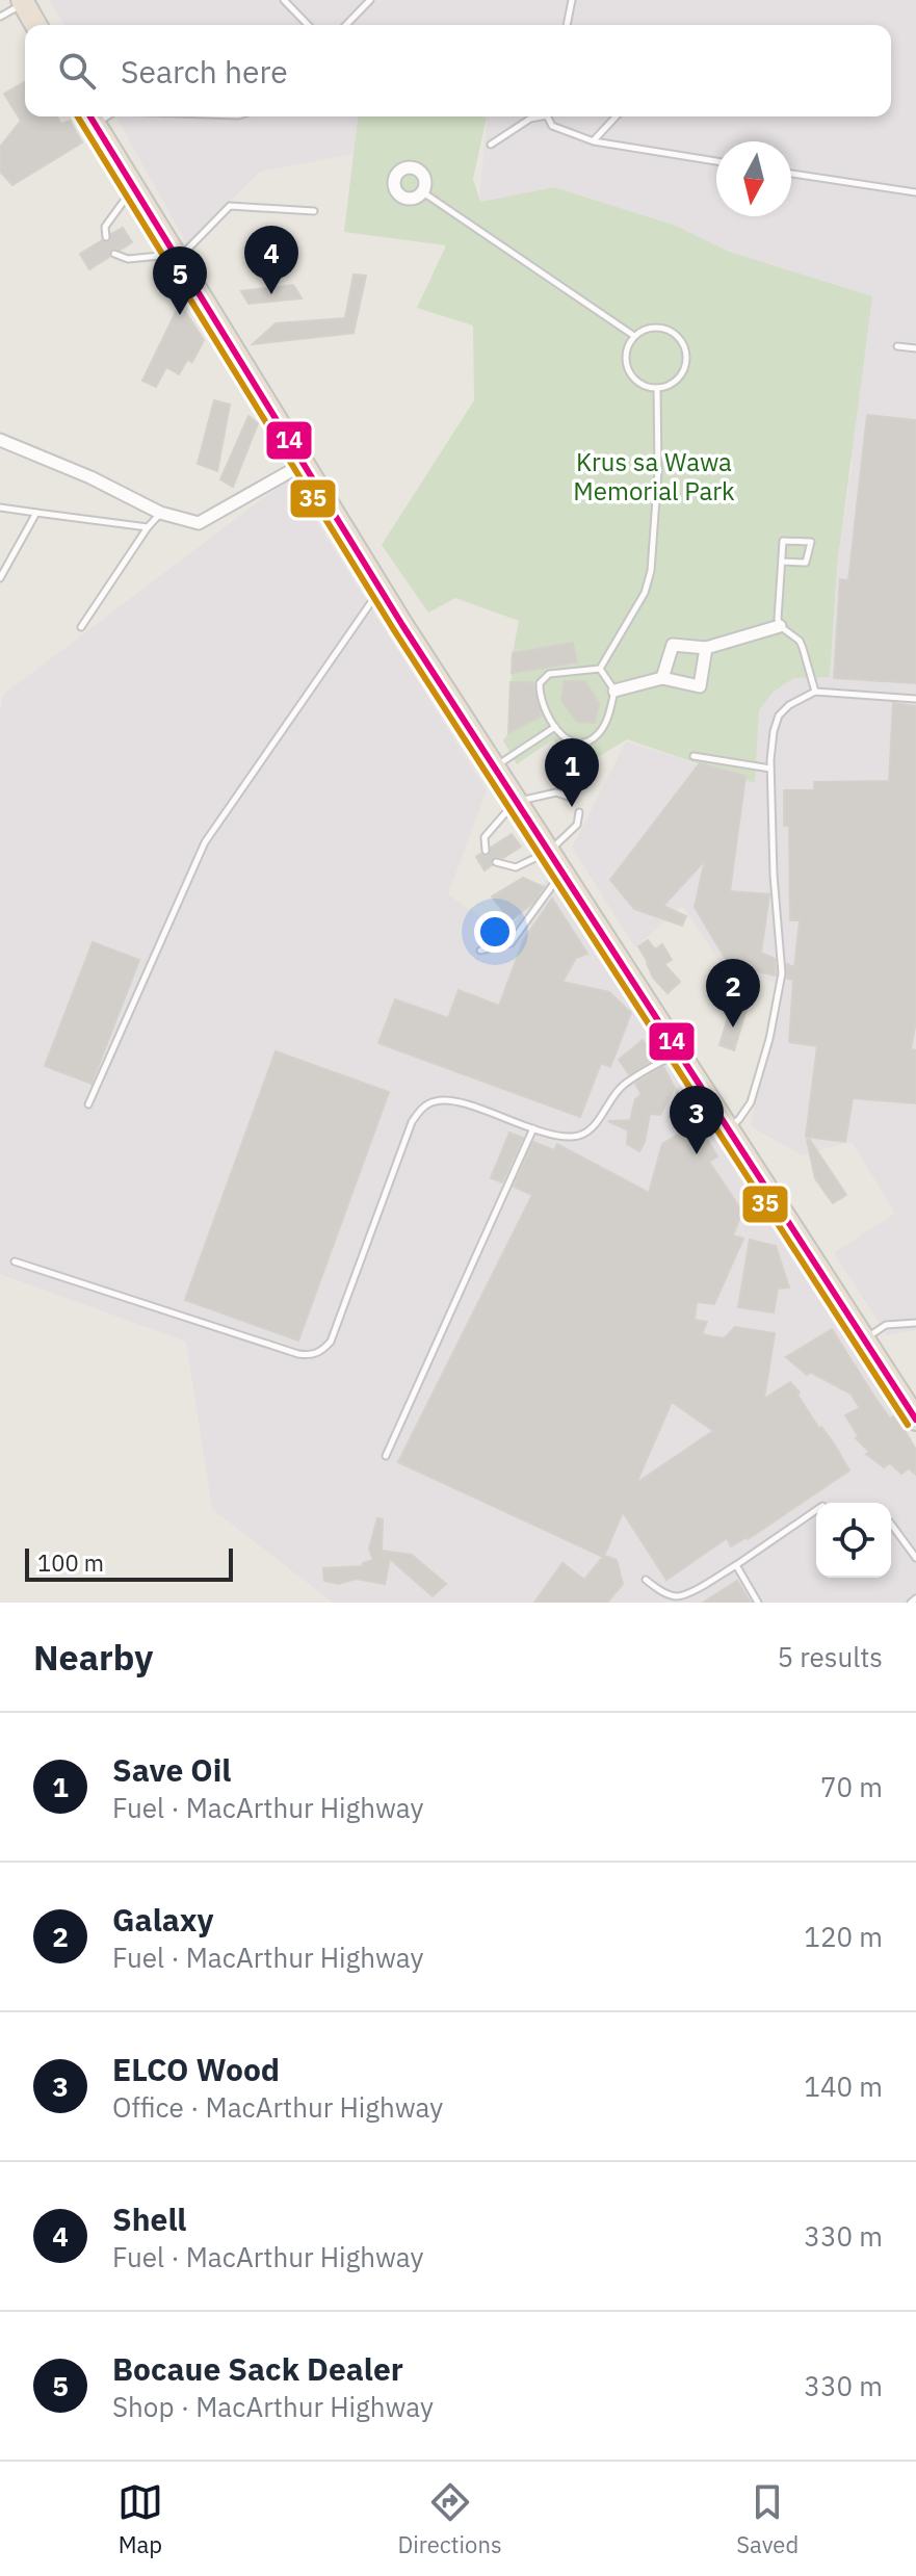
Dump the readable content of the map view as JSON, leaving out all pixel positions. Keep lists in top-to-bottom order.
{
  "parks": ["Krus sa Wawa Memorial Park"],
  "lines": ["transit line 14", "transit line 35"],
  "scale_bar": "100 m",
  "north": "bottom",
  "page": {
    "search": "Search here",
    "pins": [
      "4",
      "5",
      "1",
      "2",
      "3"
    ],
    "scale": "100 m",
    "heading": ["Nearby", "5 results"],
    "list": [
      {
        "mark": "1",
        "name": "Save Oil",
        "note": "Fuel · MacArthur Highway",
        "value": "70 m"
      },
      {
        "mark": "2",
        "name": "Galaxy",
        "note": "Fuel · MacArthur Highway",
        "value": "120 m"
      },
      {
        "mark": "3",
        "name": "ELCO Wood",
        "note": "Office · MacArthur Highway",
        "value": "140 m"
      },
      {
        "mark": "4",
        "name": "Shell",
        "note": "Fuel · MacArthur Highway",
        "value": "330 m"
      },
      {
        "mark": "5",
        "name": "Bocaue Sack Dealer",
        "note": "Shop · MacArthur Highway",
        "value": "330 m"
      }
    ],
    "nav": ["Map", "Directions", "Saved"]
  }
}
